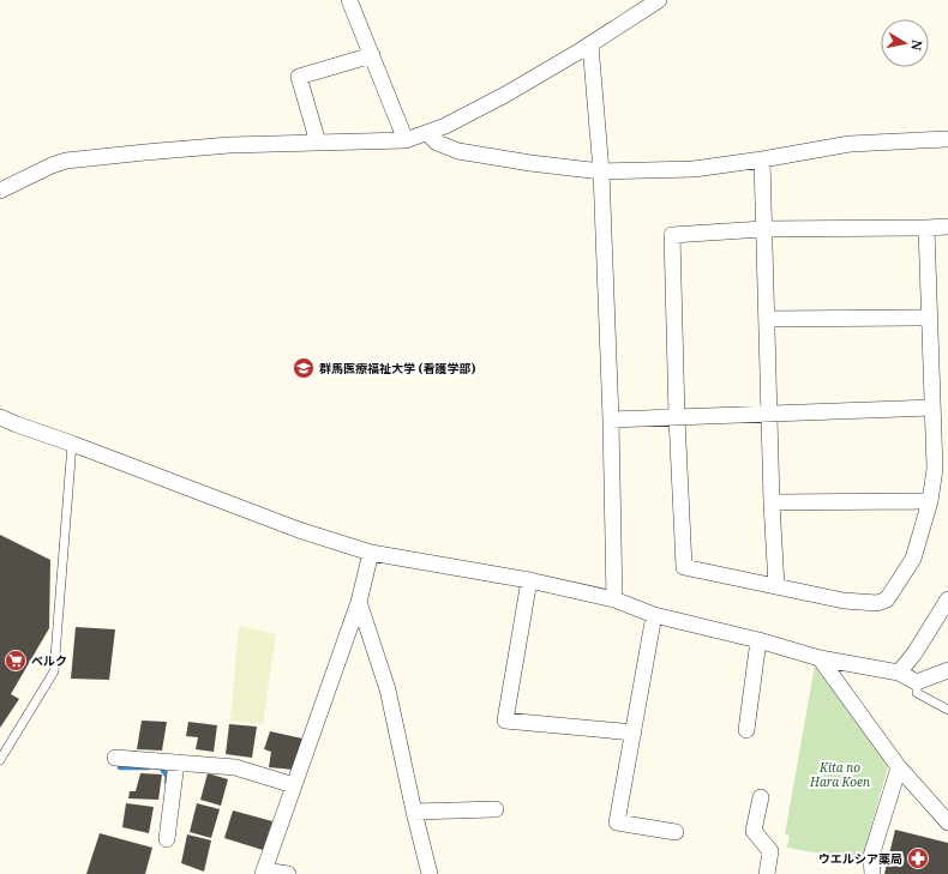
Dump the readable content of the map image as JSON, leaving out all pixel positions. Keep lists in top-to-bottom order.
{
  "parks": ["Kita no Hara Koen"],
  "places": {
    "school or university": ["群馬医療福祉大学 (看護学部)"],
    "supermarket": ["ベルク"],
    "pharmacy": ["ウエルシア薬局"]
  },
  "north": "right"
}
